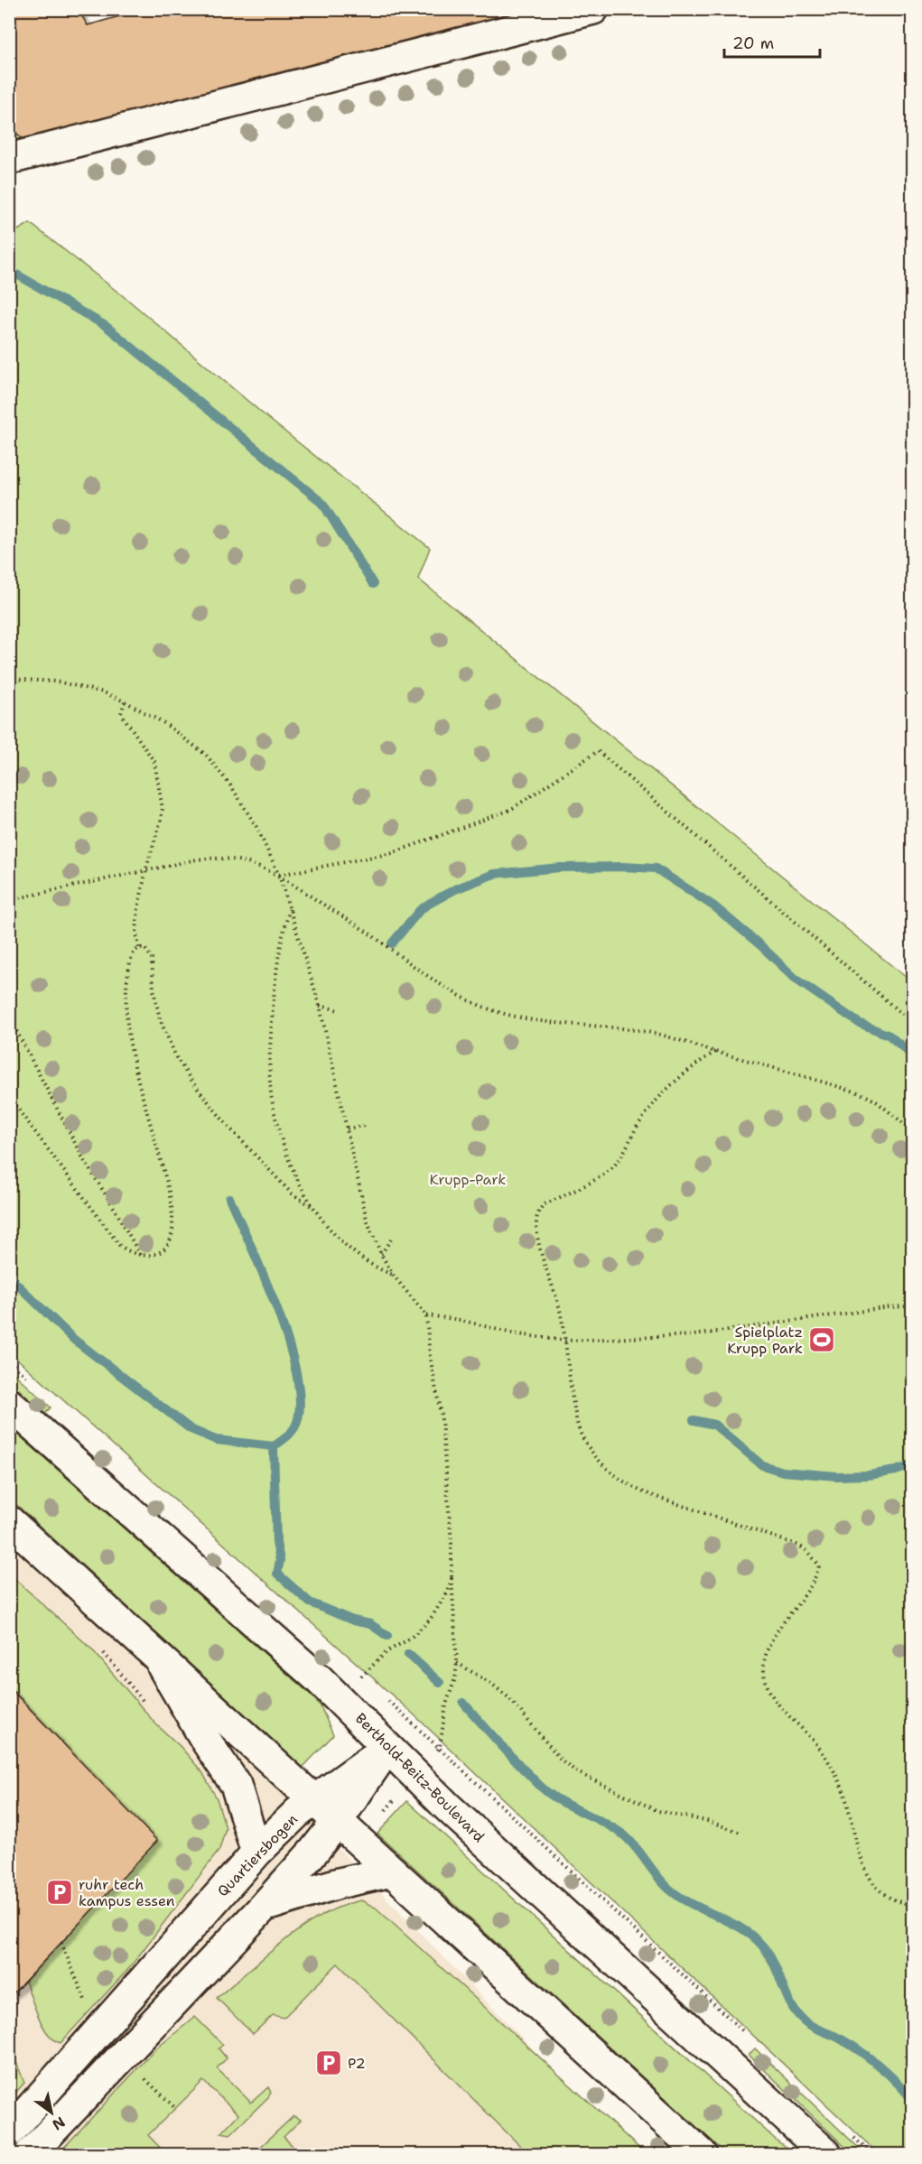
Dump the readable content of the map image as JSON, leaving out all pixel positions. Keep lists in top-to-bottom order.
{
  "streets": {
    "main road": ["Berthold-Beitz-Boulevard", "Quartiersbogen"]
  },
  "crossings": [
    ["Berthold-Beitz-Boulevard", "Quartiersbogen"]
  ],
  "parks": ["Krupp-Park"],
  "places": {
    "sports": ["Spielplatz Krupp Park"],
    "parking": ["ruhr tech kampus essen", "P2"]
  },
  "scale_bar": "20 m",
  "north": "bottom right"
}
